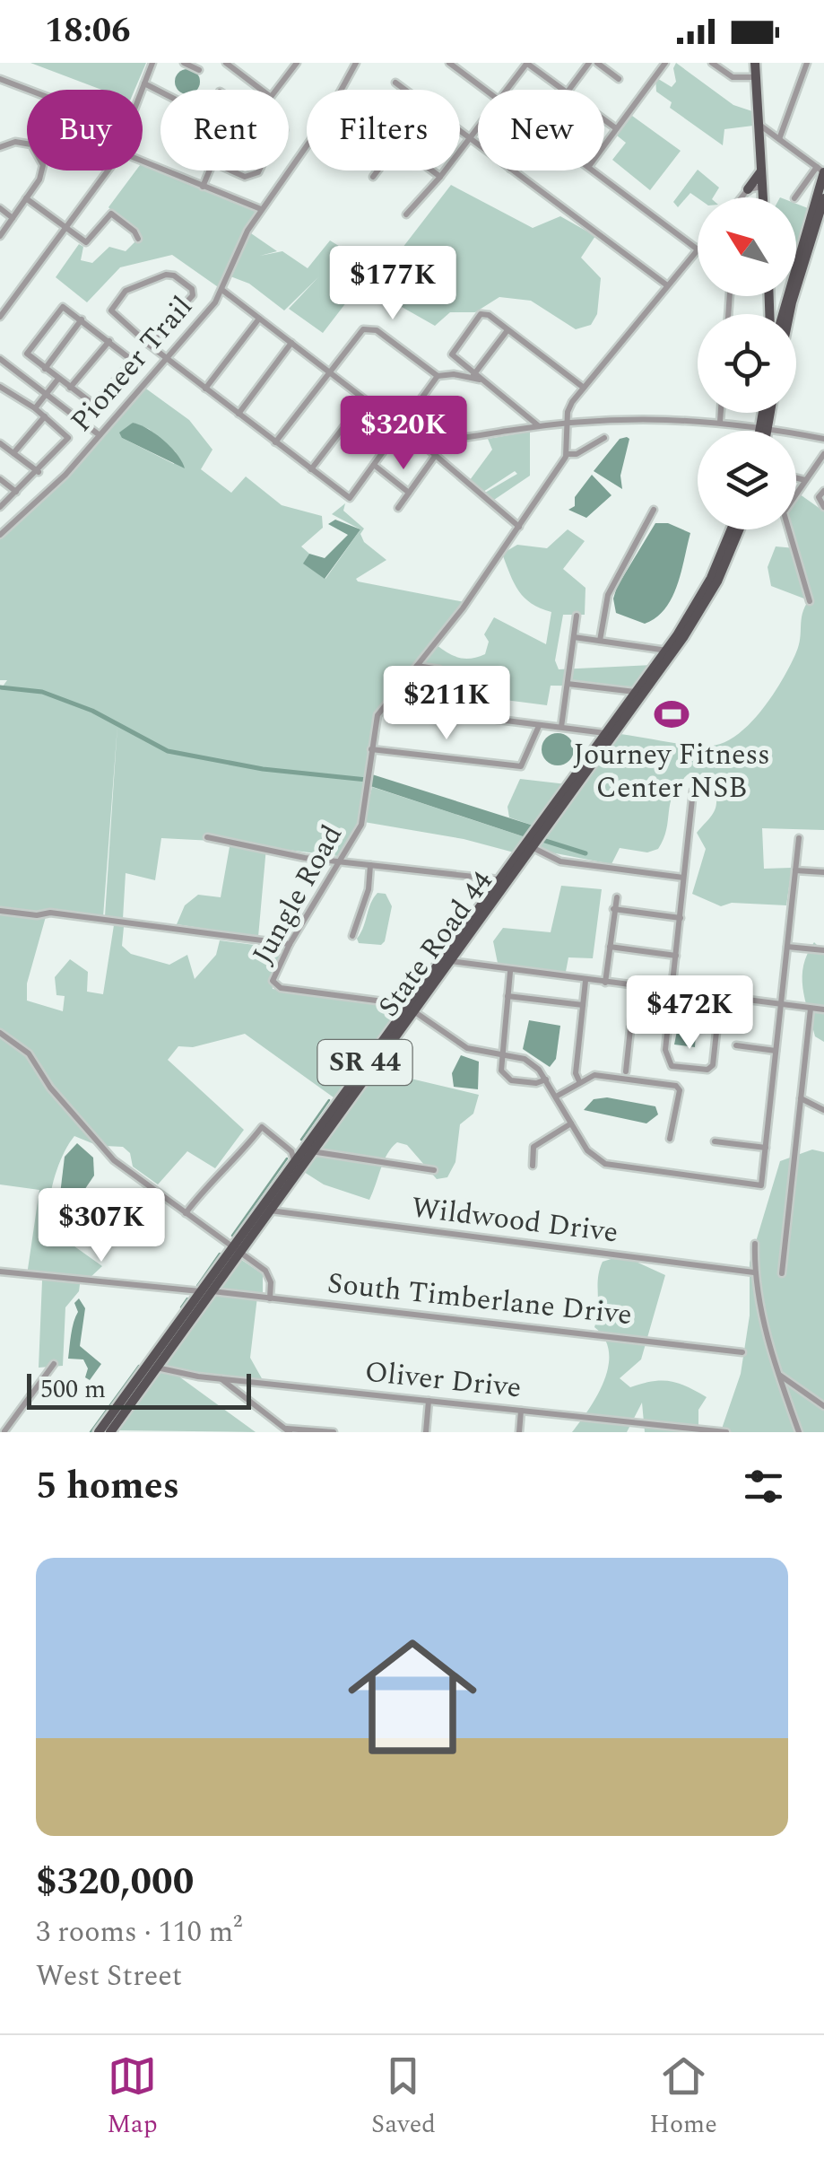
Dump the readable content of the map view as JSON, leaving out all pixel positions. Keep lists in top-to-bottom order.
{
  "streets": {
    "main road": ["State Road 44", "SR 44"],
    "street": [
      "Pioneer Trail",
      "Jungle Road",
      "Wildwood Drive",
      "South Timberlane Drive",
      "Oliver Drive"
    ]
  },
  "crossings": [
    ["Jungle Road", "State Road 44"],
    ["State Road 44", "Wildwood Drive"],
    ["State Road 44", "South Timberlane Drive"],
    ["State Road 44", "Oliver Drive"]
  ],
  "places": {
    "sports": ["Journey Fitness Center NSB"]
  },
  "scale_bar": "500 m",
  "north": "top left",
  "page": {
    "status": "18:06",
    "chip": [
      "Buy",
      "Rent",
      "Filters",
      "New"
    ],
    "price": [
      "$177K",
      "$320K",
      "$211K",
      "$472K",
      "$307K"
    ],
    "scale": "500 m",
    "heading": "5 homes",
    "list": [
      {
        "name": "$320,000",
        "note": "3 rooms · 110 m² · West Street"
      }
    ],
    "tabs": ["Map", "Saved", "Home"]
  }
}
